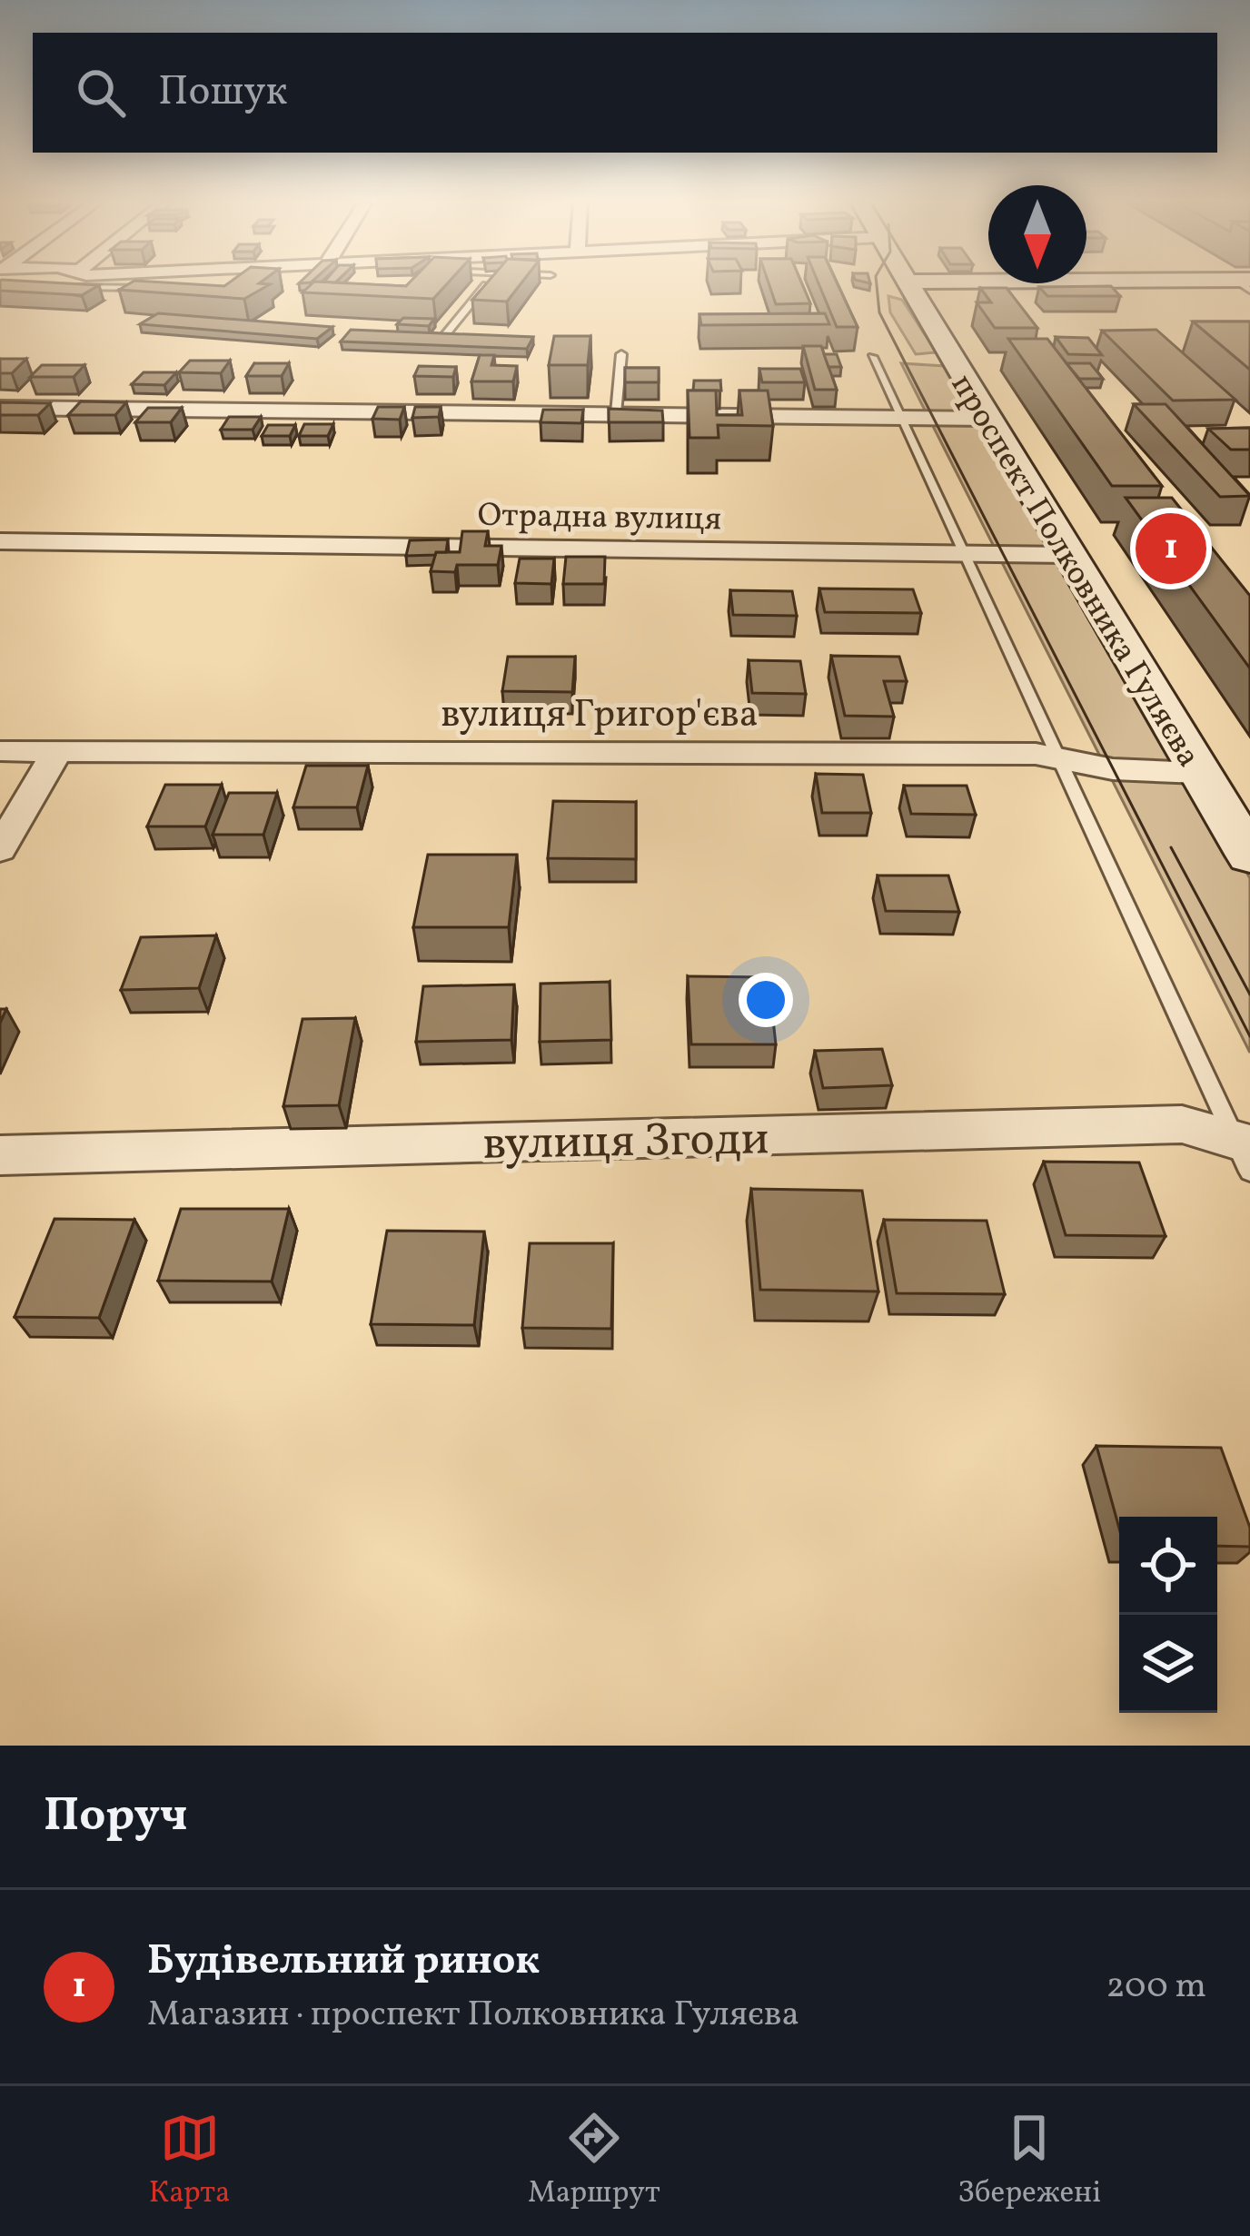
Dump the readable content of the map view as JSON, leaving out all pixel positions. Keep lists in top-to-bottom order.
{
  "streets": {
    "main road": ["проспект Полковника Гуляєва"],
    "street": ["Отрадна вулиця", "вулиця Григор'єва", "вулиця Згоди"]
  },
  "crossings": [
    ["Отрадна вулиця", "проспект Полковника Гуляєва"],
    ["проспект Полковника Гуляєва", "вулиця Григор'єва"]
  ],
  "north": "bottom",
  "page": {
    "search": "Пошук",
    "pins": "1",
    "heading": "Поруч",
    "list": [
      {
        "mark": "1",
        "name": "Будівельний ринок",
        "note": "Магазин · проспект Полковника Гуляєва",
        "value": "200 m"
      }
    ],
    "nav": ["Карта", "Маршрут", "Збережені"]
  }
}
